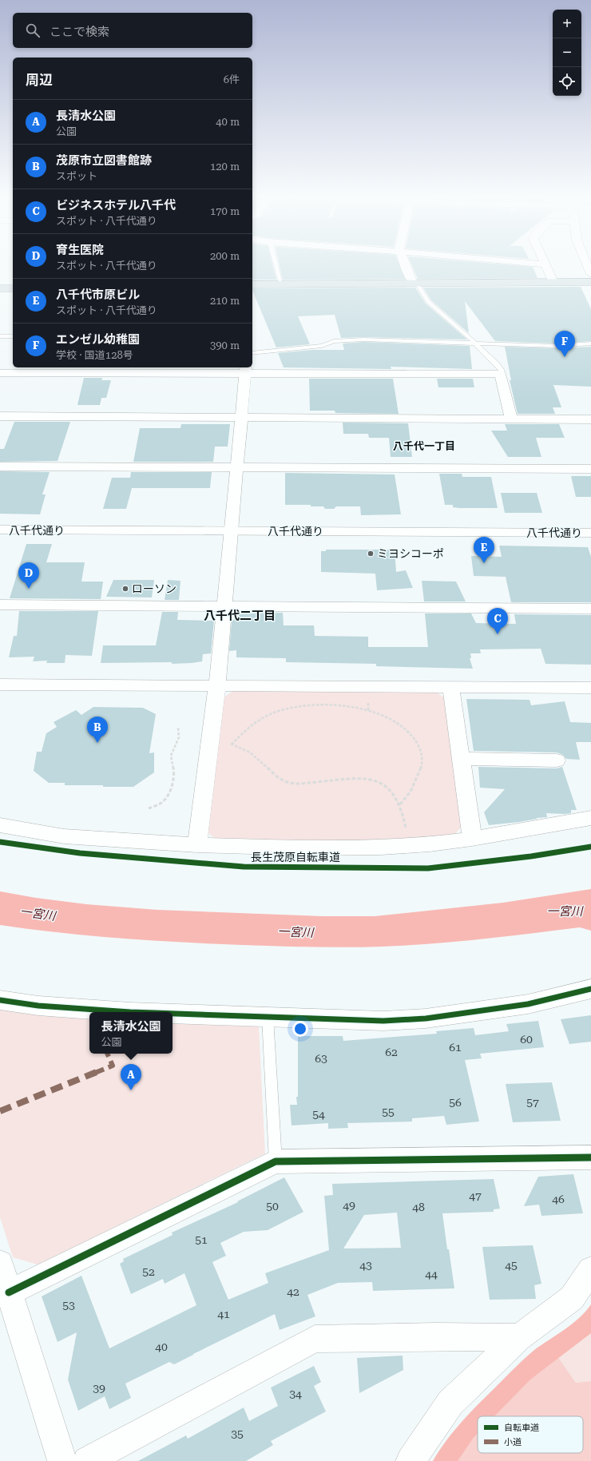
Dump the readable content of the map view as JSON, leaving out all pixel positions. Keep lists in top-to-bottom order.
{
  "streets": {
    "street": ["八千代通り"],
    "cycle path": ["長生茂原自転車道"]
  },
  "districts": ["八千代一丁目", "八千代二丁目"],
  "water": ["一宮川"],
  "places": ["ミヨシコーポ", "ローソン"],
  "house_numbers": [
    "60",
    "61",
    "62",
    "63",
    "56",
    "57",
    "55",
    "54",
    "47",
    "46",
    "49",
    "50",
    "48",
    "51",
    "43",
    "45",
    "52",
    "44",
    "42",
    "53",
    "41",
    "40",
    "39",
    "34",
    "35"
  ],
  "legend": ["自転車道", "小道"],
  "page": {
    "map_buttons": ["+", "−"],
    "search": "ここで検索",
    "heading": ["周辺", "6件"],
    "list": [
      {
        "mark": "A",
        "name": "長清水公園",
        "note": "公園",
        "value": "40 m"
      },
      {
        "mark": "B",
        "name": "茂原市立図書館跡",
        "note": "スポット",
        "value": "120 m"
      },
      {
        "mark": "C",
        "name": "ビジネスホテル八千代",
        "note": "スポット · 八千代通り",
        "value": "170 m"
      },
      {
        "mark": "D",
        "name": "育生医院",
        "note": "スポット · 八千代通り",
        "value": "200 m"
      },
      {
        "mark": "E",
        "name": "八千代市原ビル",
        "note": "スポット · 八千代通り",
        "value": "210 m"
      },
      {
        "mark": "F",
        "name": "エンゼル幼稚園",
        "note": "学校 · 国道128号",
        "value": "390 m"
      }
    ],
    "pins": [
      "F",
      "E",
      "D",
      "C",
      "B",
      "A"
    ],
    "popup": ["長清水公園", "公園"]
  }
}
